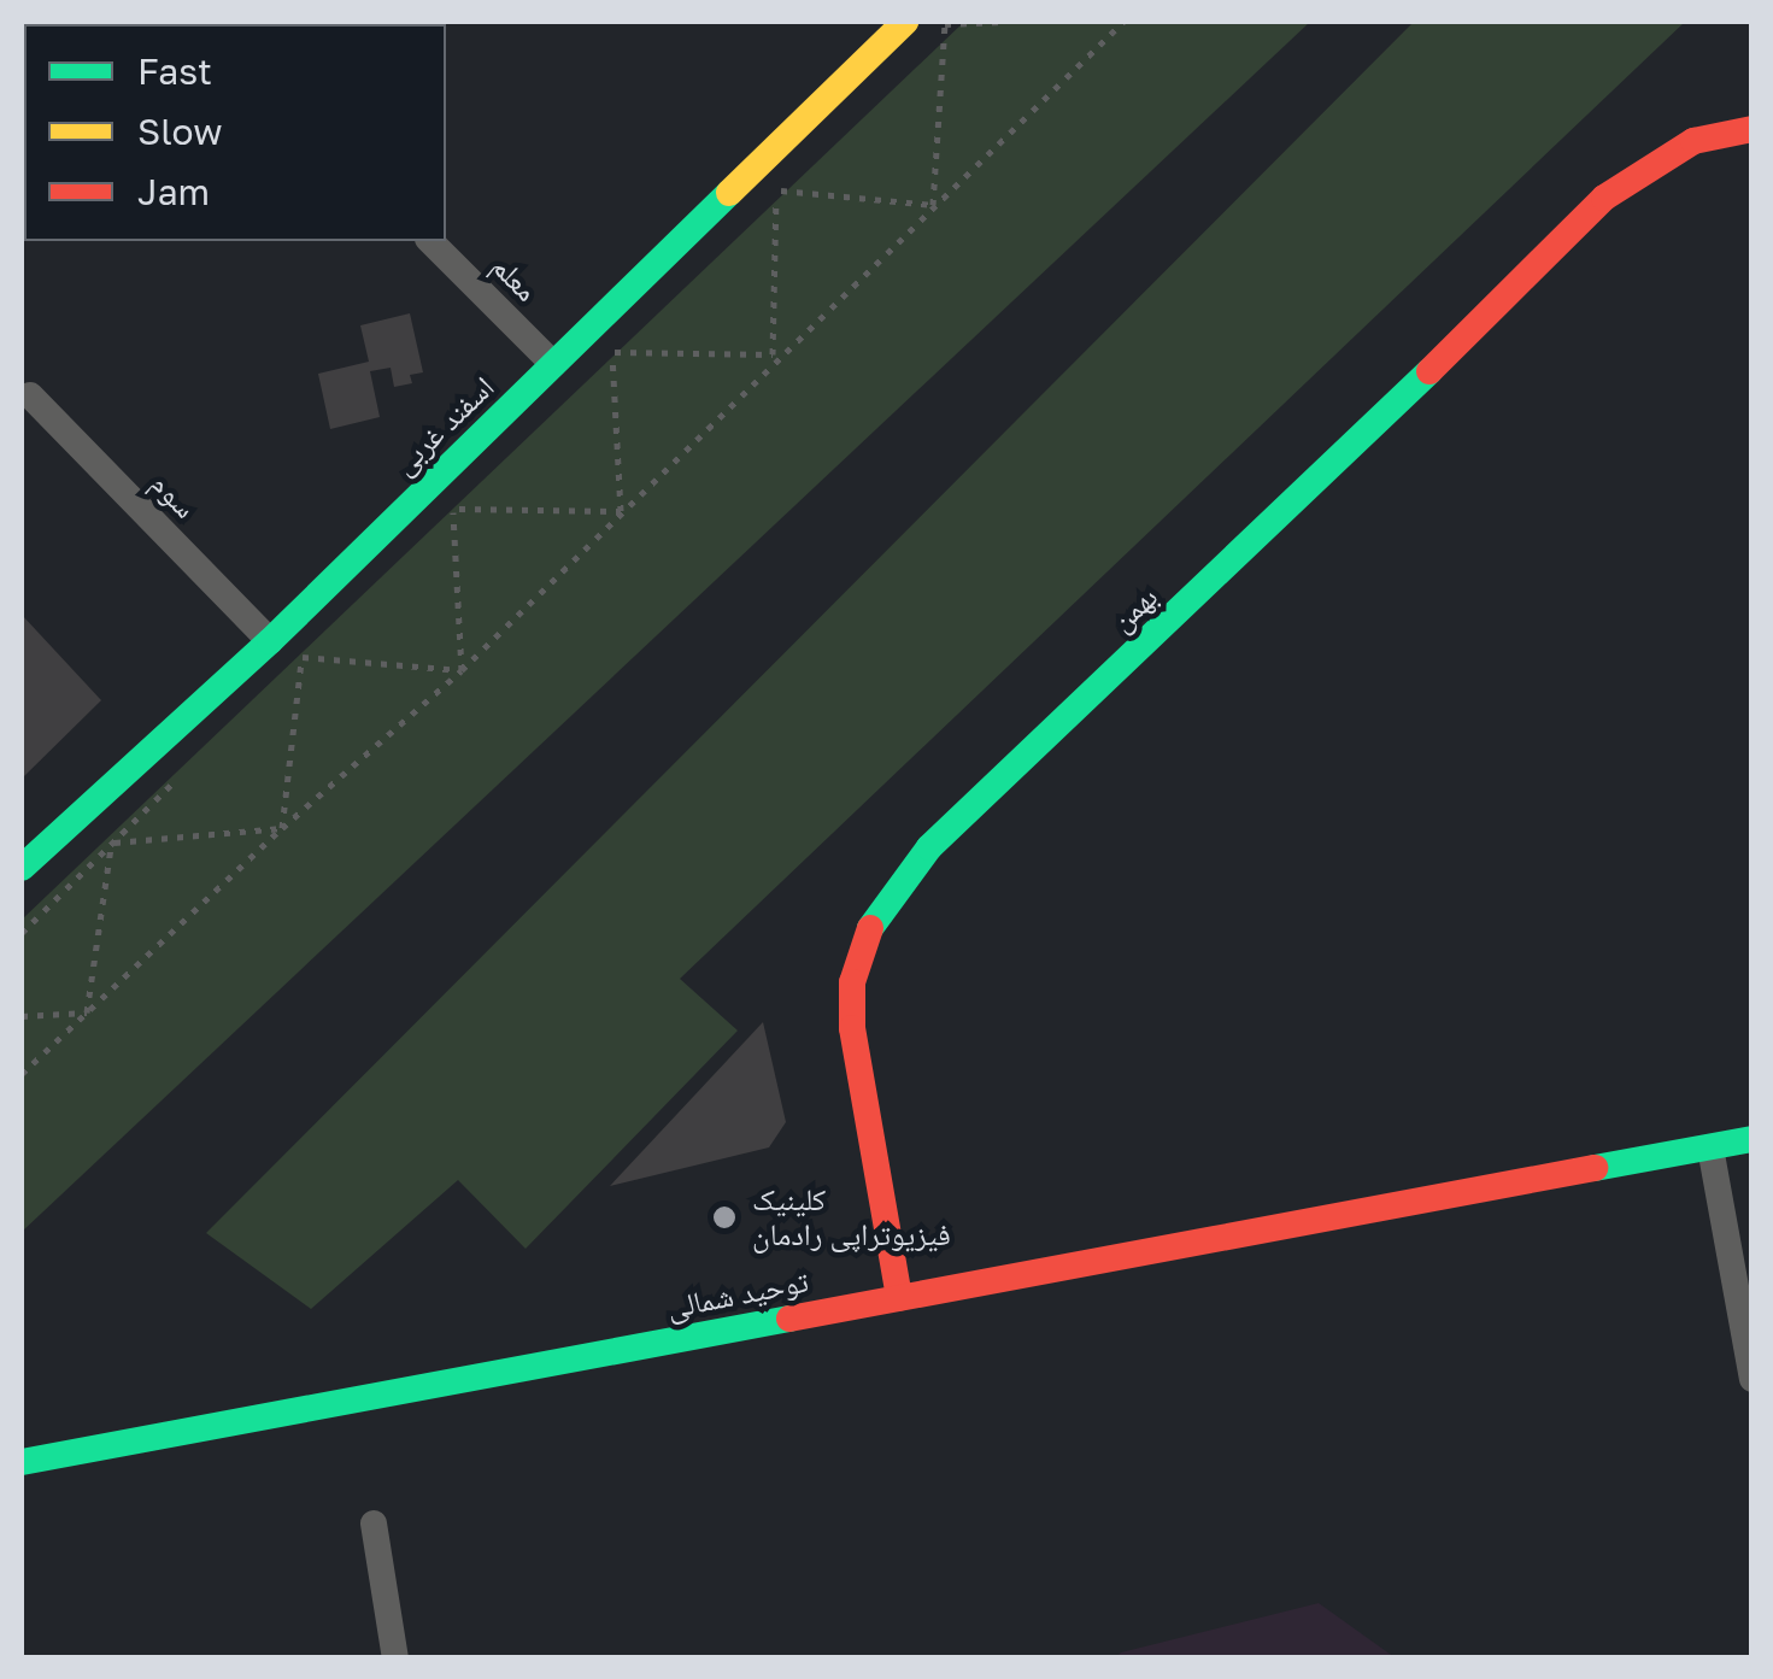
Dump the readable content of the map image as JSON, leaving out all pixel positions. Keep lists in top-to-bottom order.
{
  "streets": {
    "street": [
      "معلم",
      "اسفند غربی",
      "سوم",
      "بهمن",
      "توحید شمالی"
    ]
  },
  "crossings": [
    ["معلم", "اسفند غربی"],
    ["اسفند غربی", "سوم"],
    ["بهمن", "توحید شمالی"]
  ],
  "places": ["کلینیک فیزیوتراپی رادمان"],
  "legend": ["Fast", "Slow", "Jam"]
}
